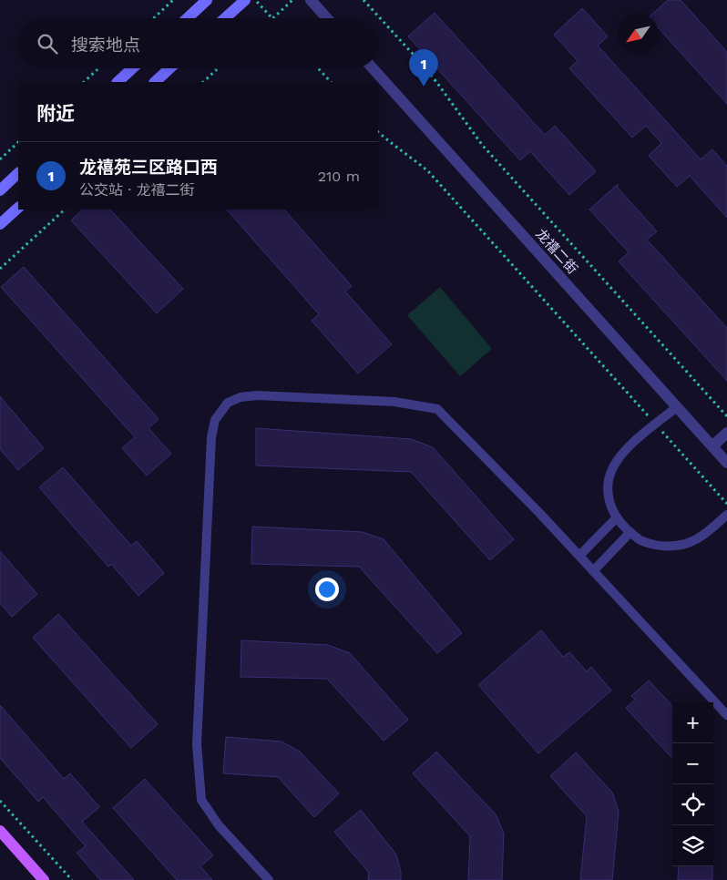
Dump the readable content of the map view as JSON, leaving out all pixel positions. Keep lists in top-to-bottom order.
{
  "streets": {
    "street": ["龙禧二街"]
  },
  "north": "bottom left",
  "page": {
    "search": "搜索地点",
    "pins": "1",
    "heading": "附近",
    "list": [
      {
        "mark": "1",
        "name": "龙禧苑三区路口西",
        "note": "公交站 · 龙禧二街",
        "value": "210 m"
      }
    ],
    "map_buttons": ["+", "−"]
  }
}
